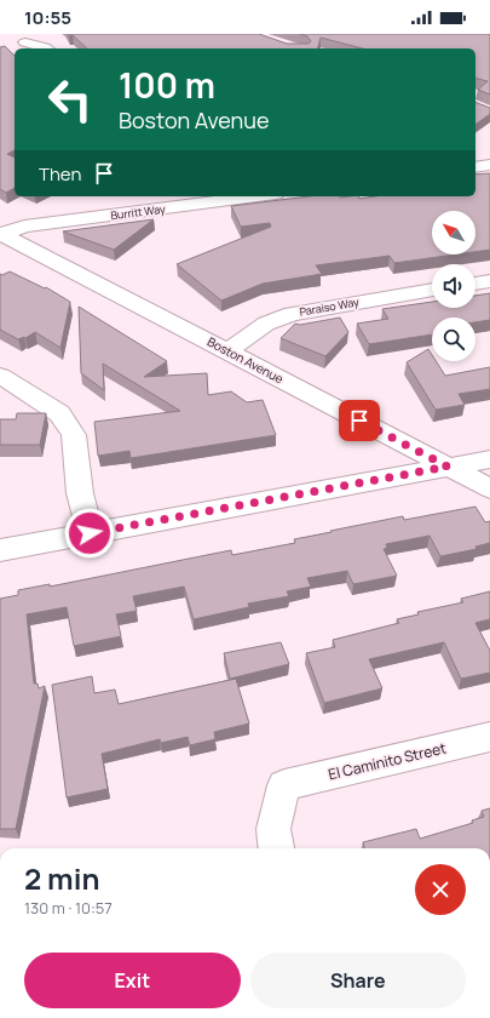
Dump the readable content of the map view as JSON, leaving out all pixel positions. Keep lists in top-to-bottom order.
{
  "streets": {
    "street": [
      "Burritt Way",
      "Paraiso Way",
      "Boston Avenue",
      "El Caminito Street"
    ]
  },
  "crossings": [
    ["Burritt Way", "Boston Avenue"],
    ["Paraiso Way", "Boston Avenue"]
  ],
  "north": "top left",
  "page": {
    "status": "10:55",
    "turn": ["100 m", "Boston Avenue"],
    "then": "Then",
    "heading": ["2 min", "130 m · 10:57"],
    "buttons": ["Exit", "Share"]
  }
}
